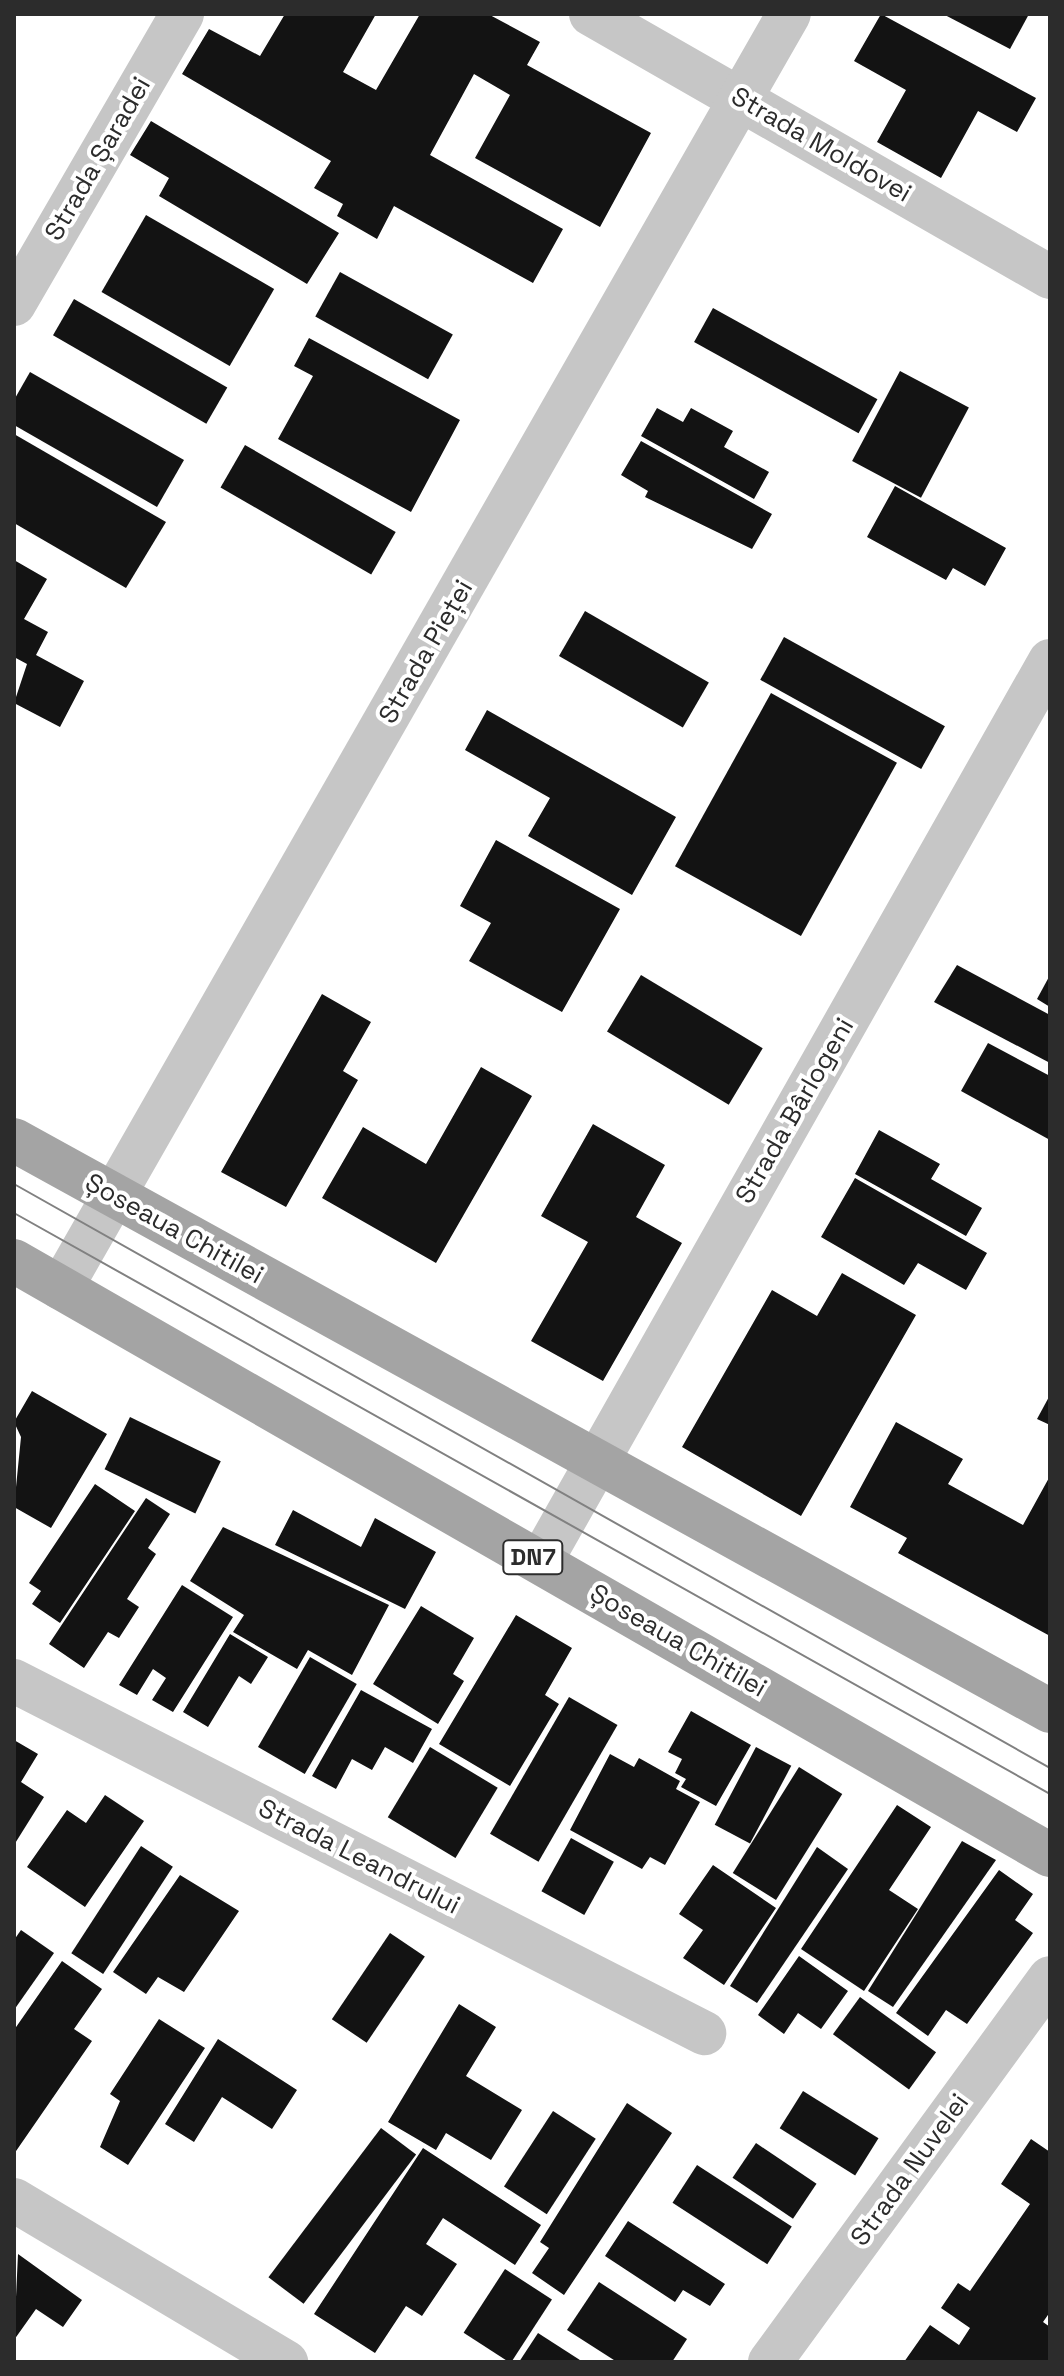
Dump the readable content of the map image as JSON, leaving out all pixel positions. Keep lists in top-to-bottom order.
{
  "streets": {
    "main road": ["Șoseaua Chitilei", "DN7"],
    "street": [
      "Strada Moldovei",
      "Strada Șaradei",
      "Strada Pieței",
      "Strada Bârlogeni",
      "Strada Leandrului",
      "Strada Nuvelei"
    ]
  },
  "crossings": [
    ["Strada Moldovei", "Strada Pieței"],
    ["Strada Pieței", "Șoseaua Chitilei"],
    ["Strada Bârlogeni", "Șoseaua Chitilei"]
  ]
}
